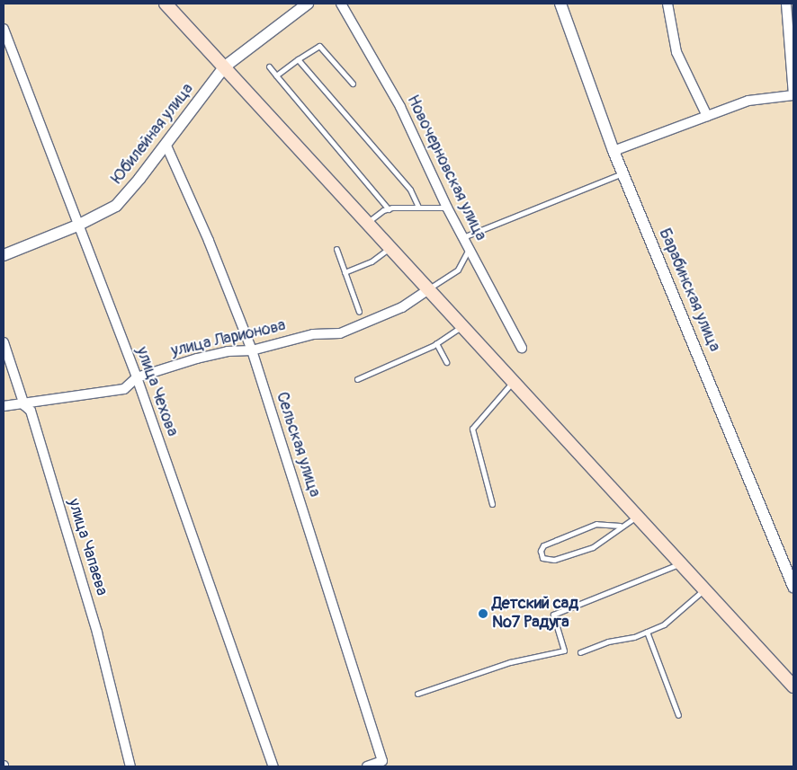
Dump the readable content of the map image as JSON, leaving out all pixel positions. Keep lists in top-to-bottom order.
{
  "streets": {
    "street": [
      "Юбилейная улица",
      "Новочерновская улица",
      "Барабинская улица",
      "улица Ларионова",
      "улица Чехова",
      "Сельская улица",
      "улица Чапаева"
    ]
  },
  "crossings": [
    ["Юбилейная улица", "улица Чехова"],
    ["Юбилейная улица", "Сельская улица"],
    ["улица Ларионова", "улица Чехова"],
    ["улица Ларионова", "Сельская улица"],
    ["улица Ларионова", "улица Чапаева"]
  ],
  "places": ["Детский сад №7 Радуга"]
}
